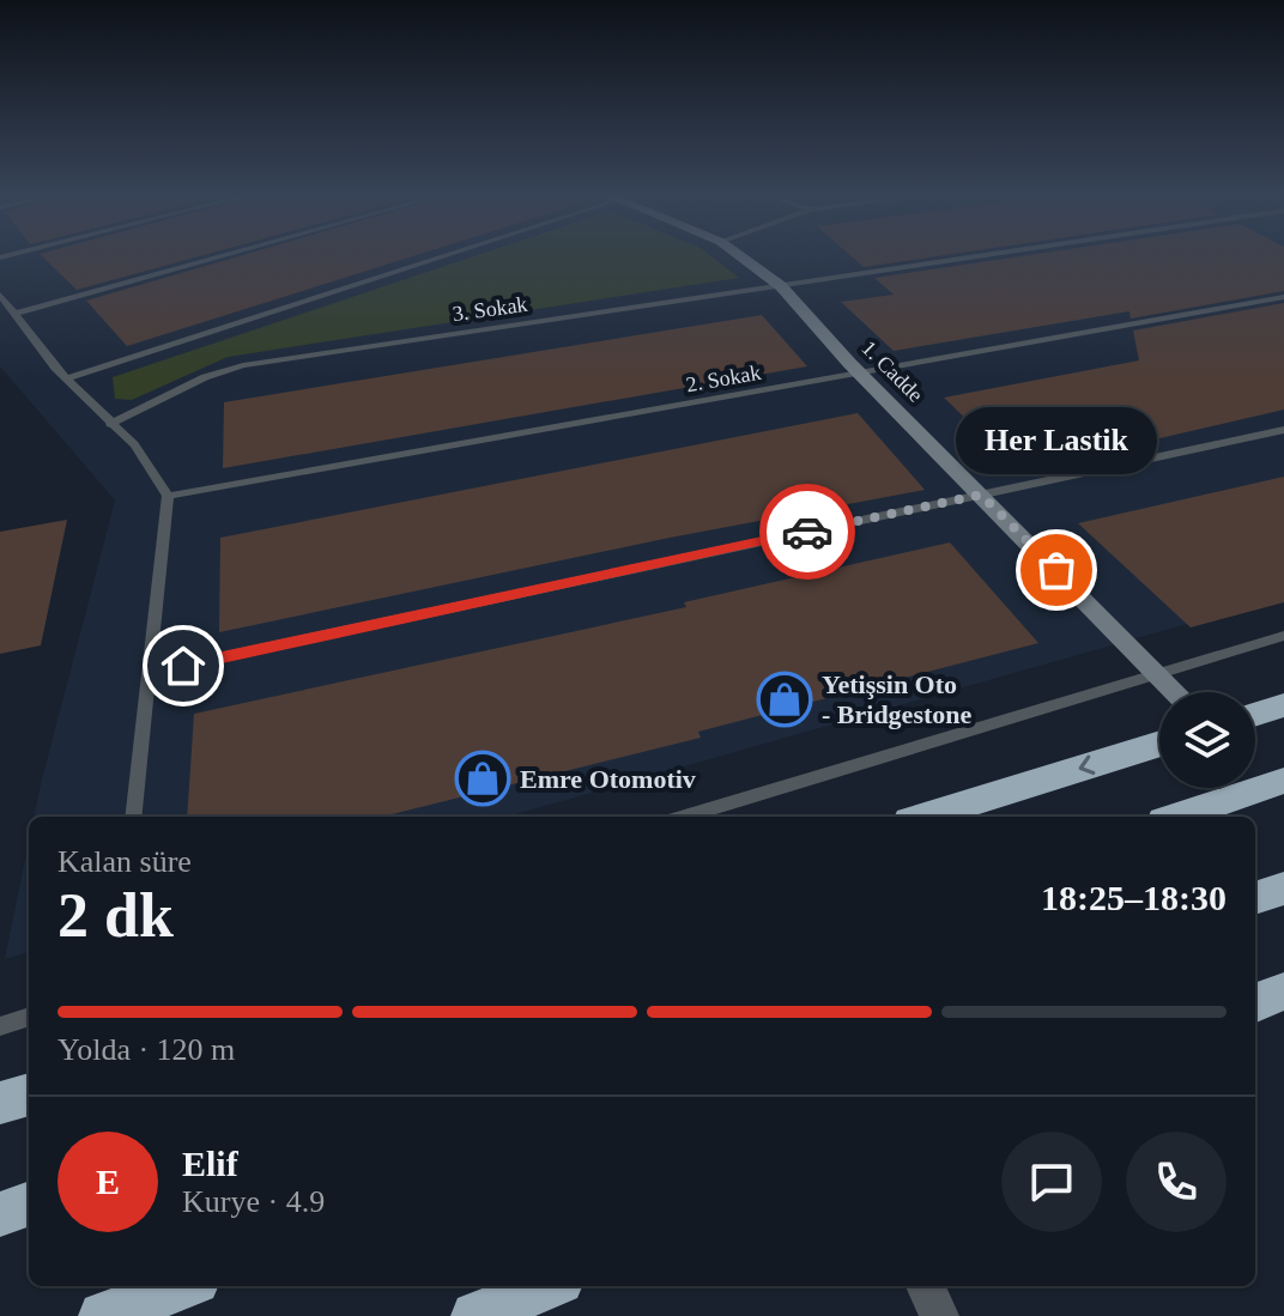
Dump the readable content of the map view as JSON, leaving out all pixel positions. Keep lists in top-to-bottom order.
{
  "streets": {
    "street": ["1. Cadde"],
    "lane": ["3. Sokak", "2. Sokak"]
  },
  "crossings": [
    ["3. Sokak", "1. Cadde"],
    ["1. Cadde", "2. Sokak"]
  ],
  "places": {
    "other": ["Her Lastik"],
    "shop": ["Yetişsin Oto - Bridgestone", "Emre Otomotiv"]
  },
  "page": {
    "bubble": "Her Lastik",
    "heading": ["2 dk", "Kalan süre", "18:25–18:30"],
    "panel": ["Elif", "Kurye · 4.9"],
    "bar": "Yolda · 120 m",
    "round": "E"
  }
}
